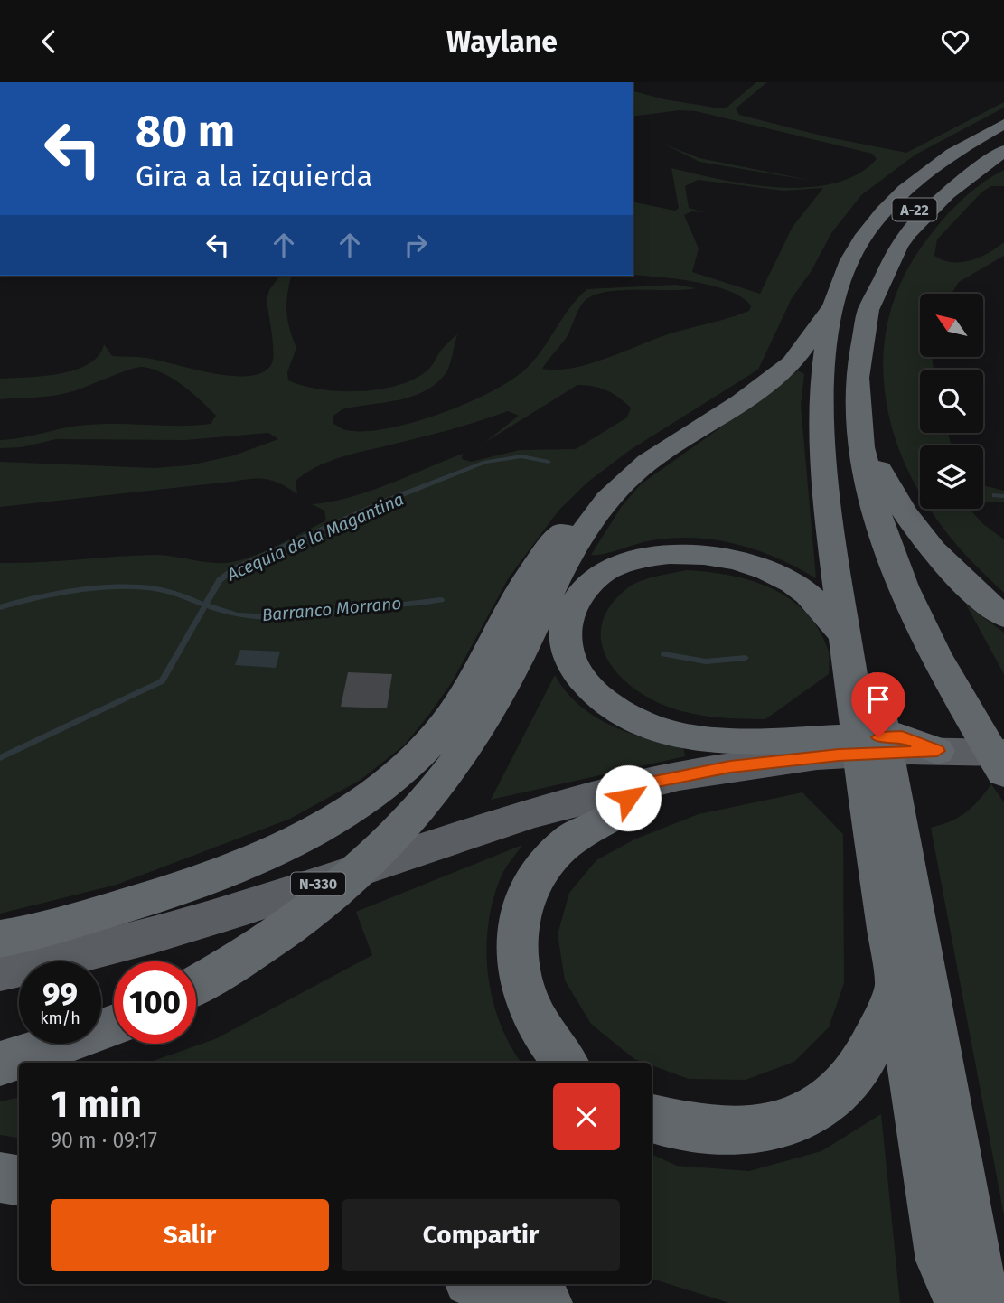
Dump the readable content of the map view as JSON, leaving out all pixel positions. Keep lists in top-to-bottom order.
{
  "streets": {
    "highway": ["A-22", "N-330"]
  },
  "water": ["Acequia de la Magantina", "Barranco Morrano"],
  "north": "top left",
  "page": {
    "header": "Waylane",
    "turn": ["80 m", "Gira a la izquierda"],
    "speed": "99 km/h",
    "limit": "100",
    "heading": ["1 min", "90 m · 09:17"],
    "buttons": ["Salir", "Compartir"]
  }
}
